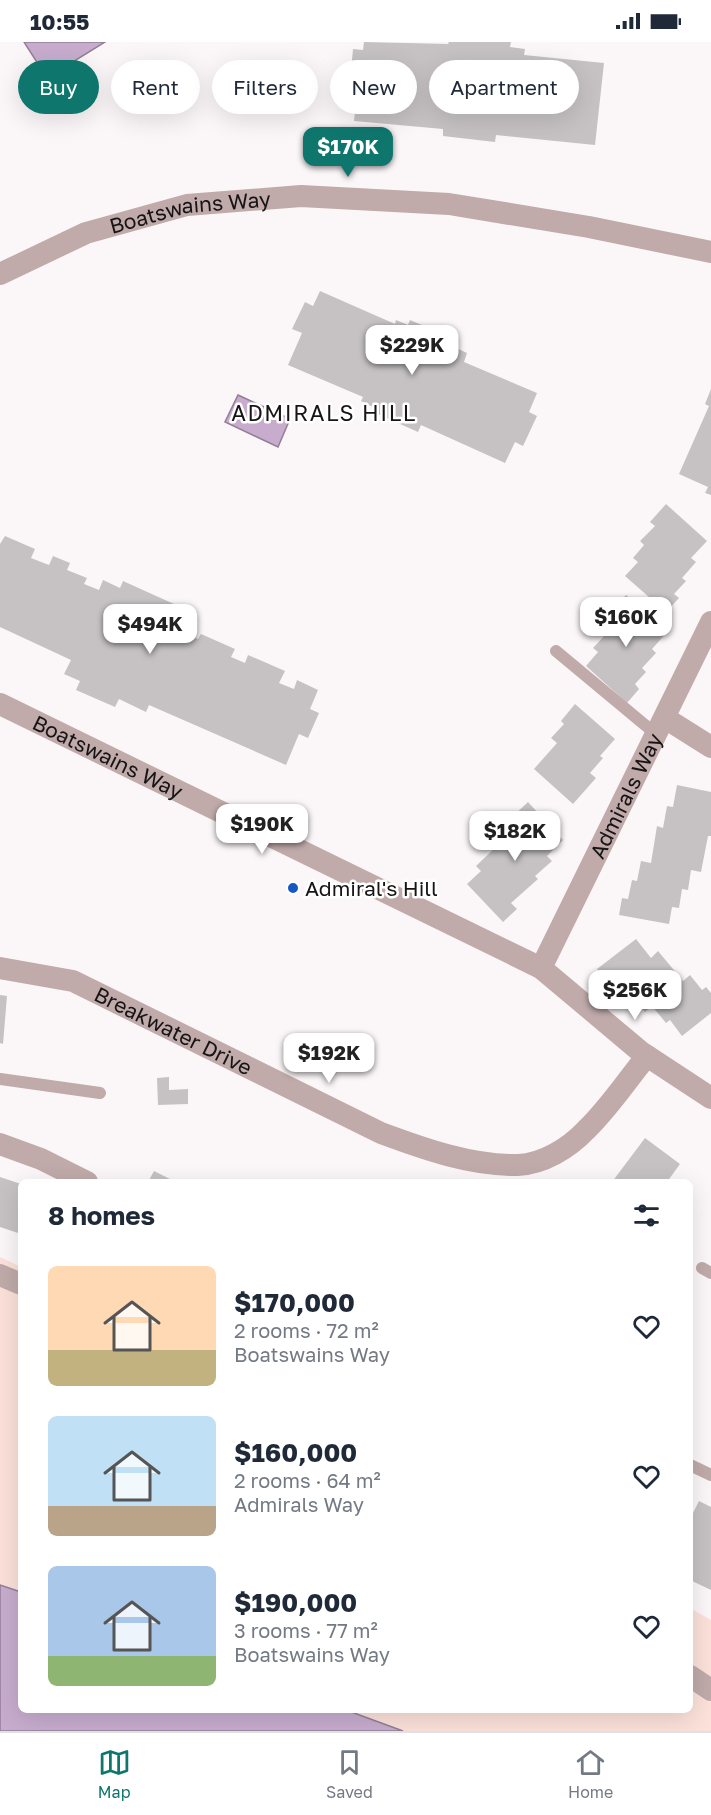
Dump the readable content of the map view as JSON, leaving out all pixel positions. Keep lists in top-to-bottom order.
{
  "streets": {
    "street": ["Boatswains Way", "Admirals Way", "Breakwater Drive"]
  },
  "crossings": [
    ["Boatswains Way", "Admirals Way"],
    ["Boatswains Way", "Breakwater Drive"]
  ],
  "districts": ["ADMIRALS HILL"],
  "places": ["Admiral's Hill"],
  "page": {
    "status": "10:55",
    "chip": [
      "Buy",
      "Rent",
      "Filters",
      "New",
      "Apartment"
    ],
    "price": [
      "$170K",
      "$229K",
      "$160K",
      "$494K",
      "$190K",
      "$182K",
      "$256K",
      "$192K"
    ],
    "heading": "8 homes",
    "list": [
      {
        "name": "$170,000",
        "note": "2 rooms · 72 m² · Boatswains Way"
      },
      {
        "name": "$160,000",
        "note": "2 rooms · 64 m² · Admirals Way"
      },
      {
        "name": "$190,000",
        "note": "3 rooms · 77 m² · Boatswains Way"
      }
    ],
    "tabs": ["Map", "Saved", "Home"]
  }
}
